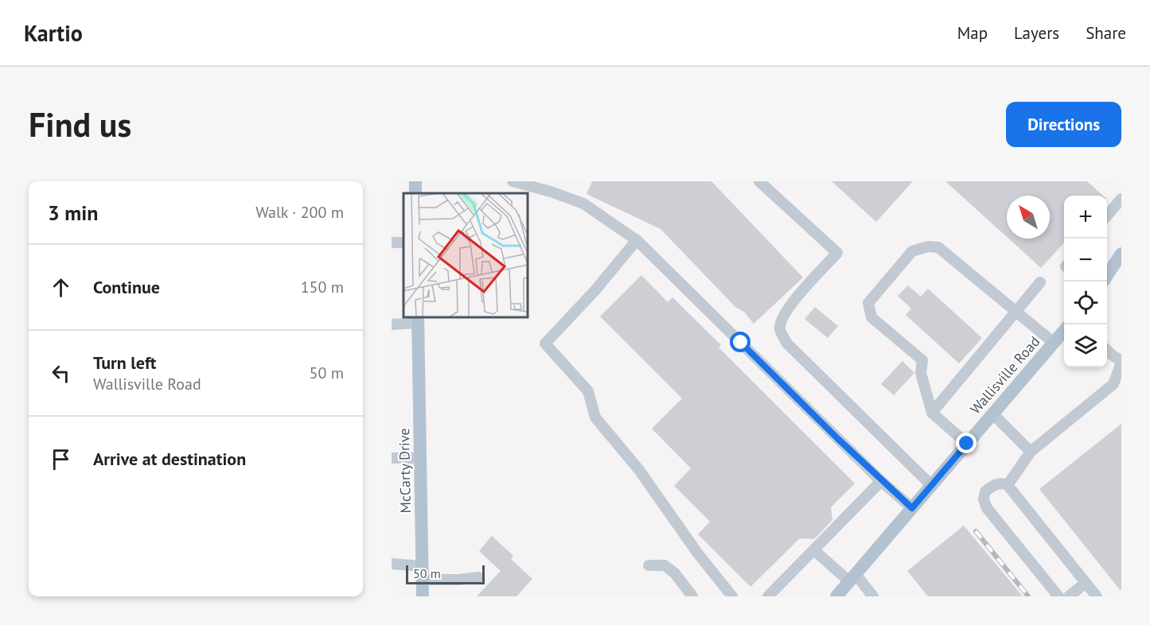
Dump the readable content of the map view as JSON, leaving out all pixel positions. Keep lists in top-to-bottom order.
{
  "streets": {
    "main road": ["Wallisville Road", "McCarty Drive"]
  },
  "scale_bar": "50 m",
  "north": "top left",
  "page": {
    "header": "Kartio",
    "nav": ["Map", "Layers", "Share"],
    "buttons": "Directions",
    "title": "Find us",
    "heading": ["3 min", "Walk · 200 m"],
    "map_buttons": ["+", "−"],
    "list": [
      ["Continue", "150 m"],
      ["Turn left", "Wallisville Road", "50 m"],
      "Arrive at destination"
    ],
    "scale": "50 m"
  }
}
